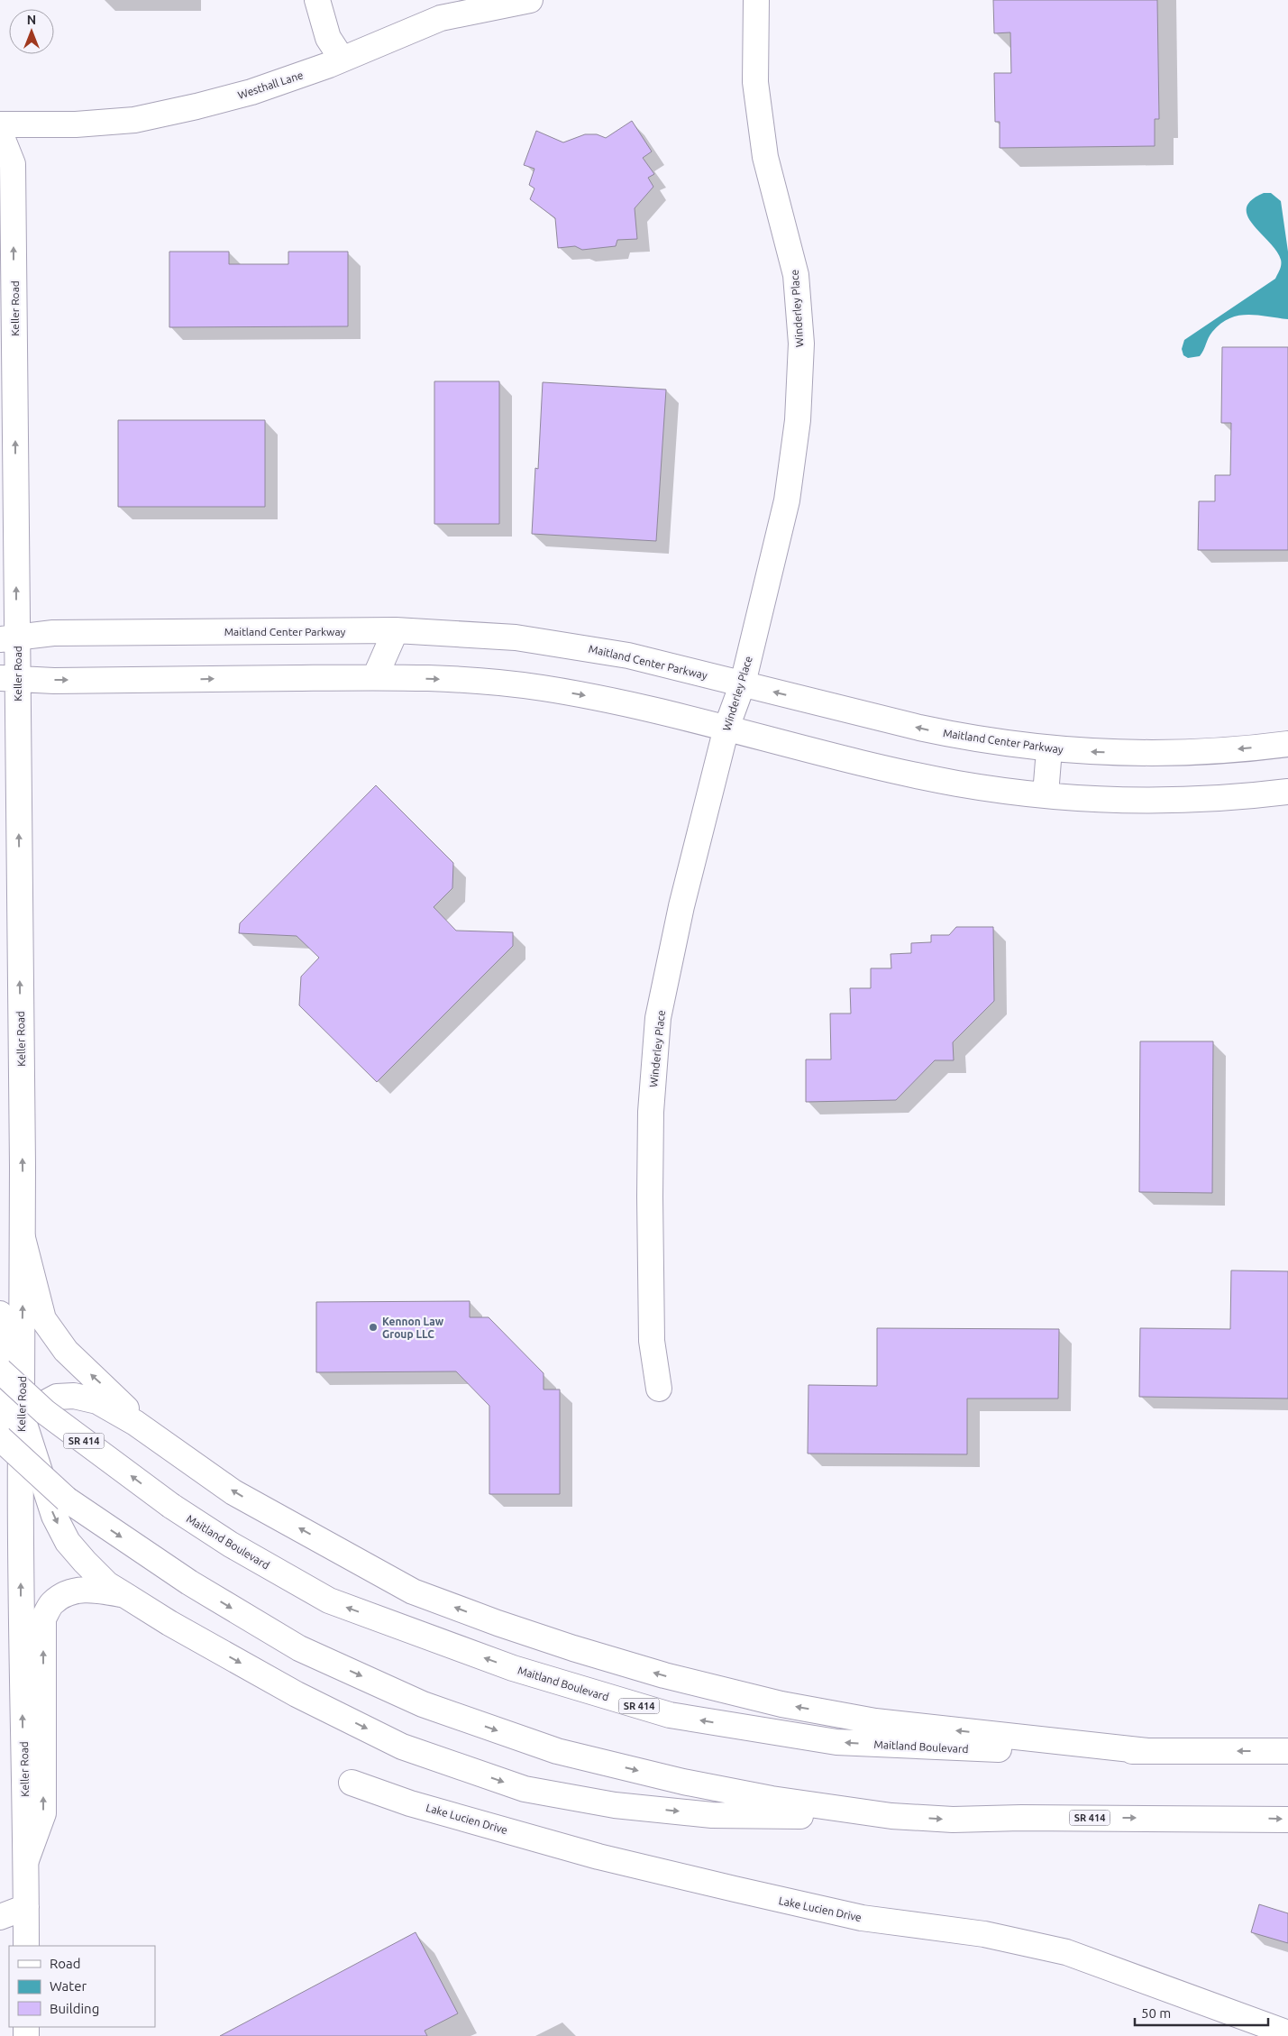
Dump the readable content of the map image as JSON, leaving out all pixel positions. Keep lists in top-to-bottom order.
{
  "streets": {
    "main road": [
      "Westhall Lane",
      "Keller Road",
      "Winderley Place",
      "Maitland Center Parkway",
      "SR 414",
      "Maitland Boulevard",
      "Lake Lucien Drive"
    ]
  },
  "crossings": [
    ["Keller Road", "Maitland Center Parkway"],
    ["Keller Road", "SR 414"],
    ["Winderley Place", "Maitland Center Parkway"]
  ],
  "one_way": ["Keller Road"],
  "places": ["Kennon Law Group LLC"],
  "legend": ["Road", "Water", "Building"],
  "scale_bar": "50 m",
  "north": "top"
}
